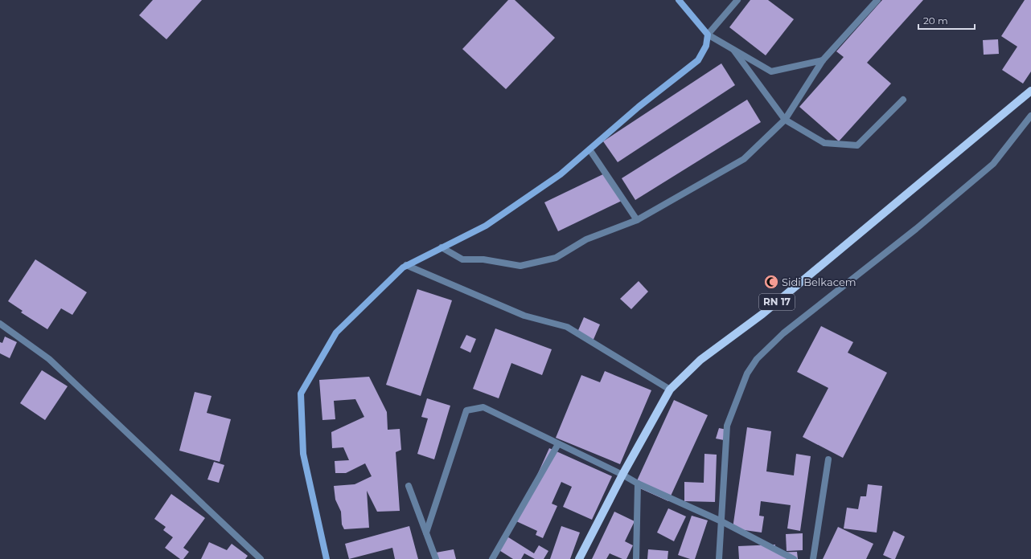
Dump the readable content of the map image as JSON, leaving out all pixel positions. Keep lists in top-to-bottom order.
{
  "streets": {
    "main road": ["RN 17"]
  },
  "places": {
    "mosque": ["Sidi Belkacem"]
  },
  "scale_bar": "20 m"
}
